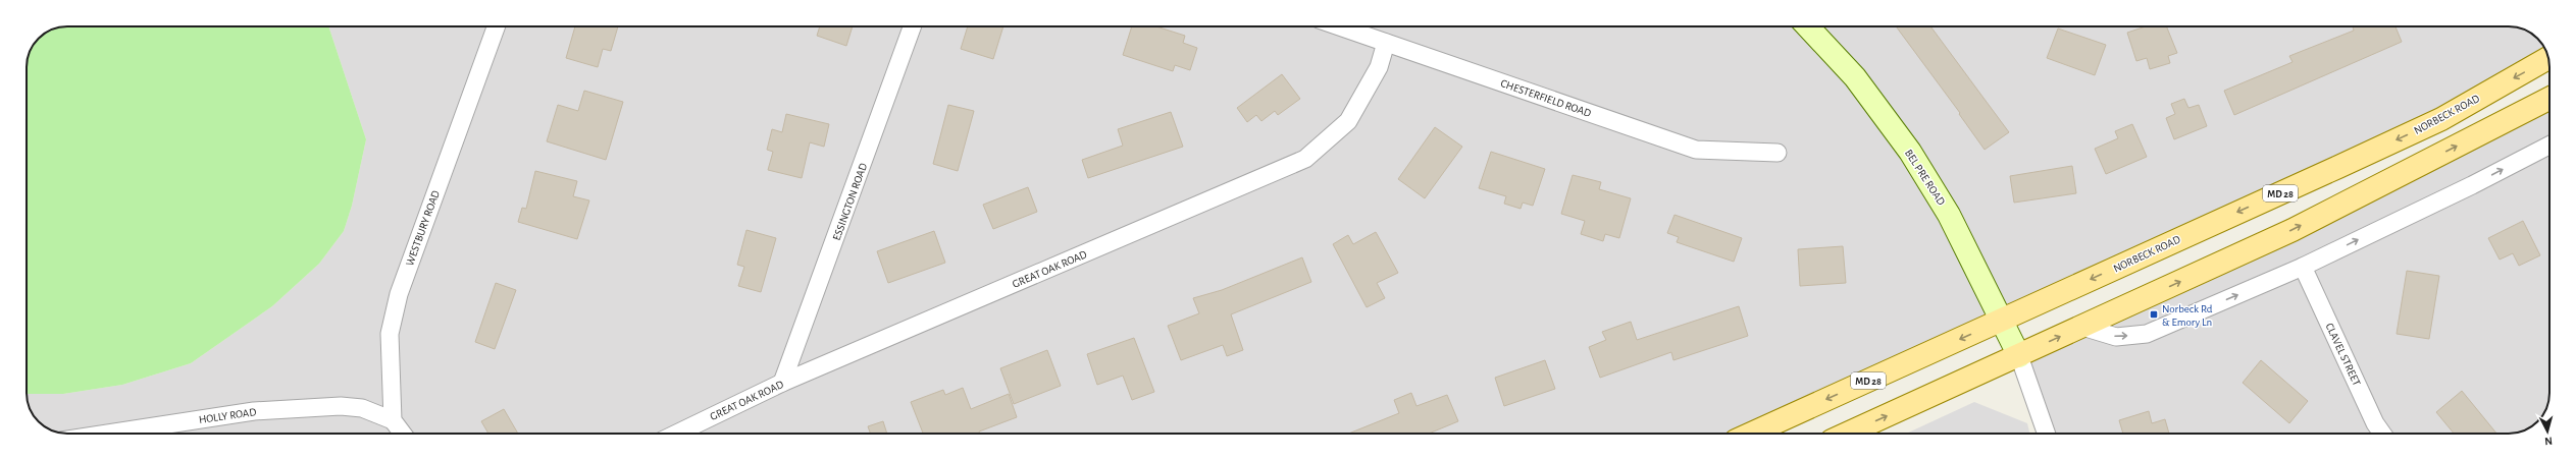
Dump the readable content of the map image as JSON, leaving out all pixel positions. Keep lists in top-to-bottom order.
{
  "streets": {
    "main road": ["NORBECK ROAD", "BEL PRE ROAD", "MD 28"],
    "street": [
      "CHESTERFIELD ROAD",
      "ESSINGTON ROAD",
      "WESTBURY ROAD",
      "GREAT OAK ROAD",
      "CLAVEL STREET",
      "HOLLY ROAD"
    ]
  },
  "crossings": [
    ["CHESTERFIELD ROAD", "GREAT OAK ROAD"],
    ["NORBECK ROAD", "BEL PRE ROAD"],
    ["ESSINGTON ROAD", "GREAT OAK ROAD"],
    ["WESTBURY ROAD", "HOLLY ROAD"]
  ],
  "places": {
    "transit": ["Norbeck Rd & Emory Ln"]
  },
  "north": "bottom"
}
